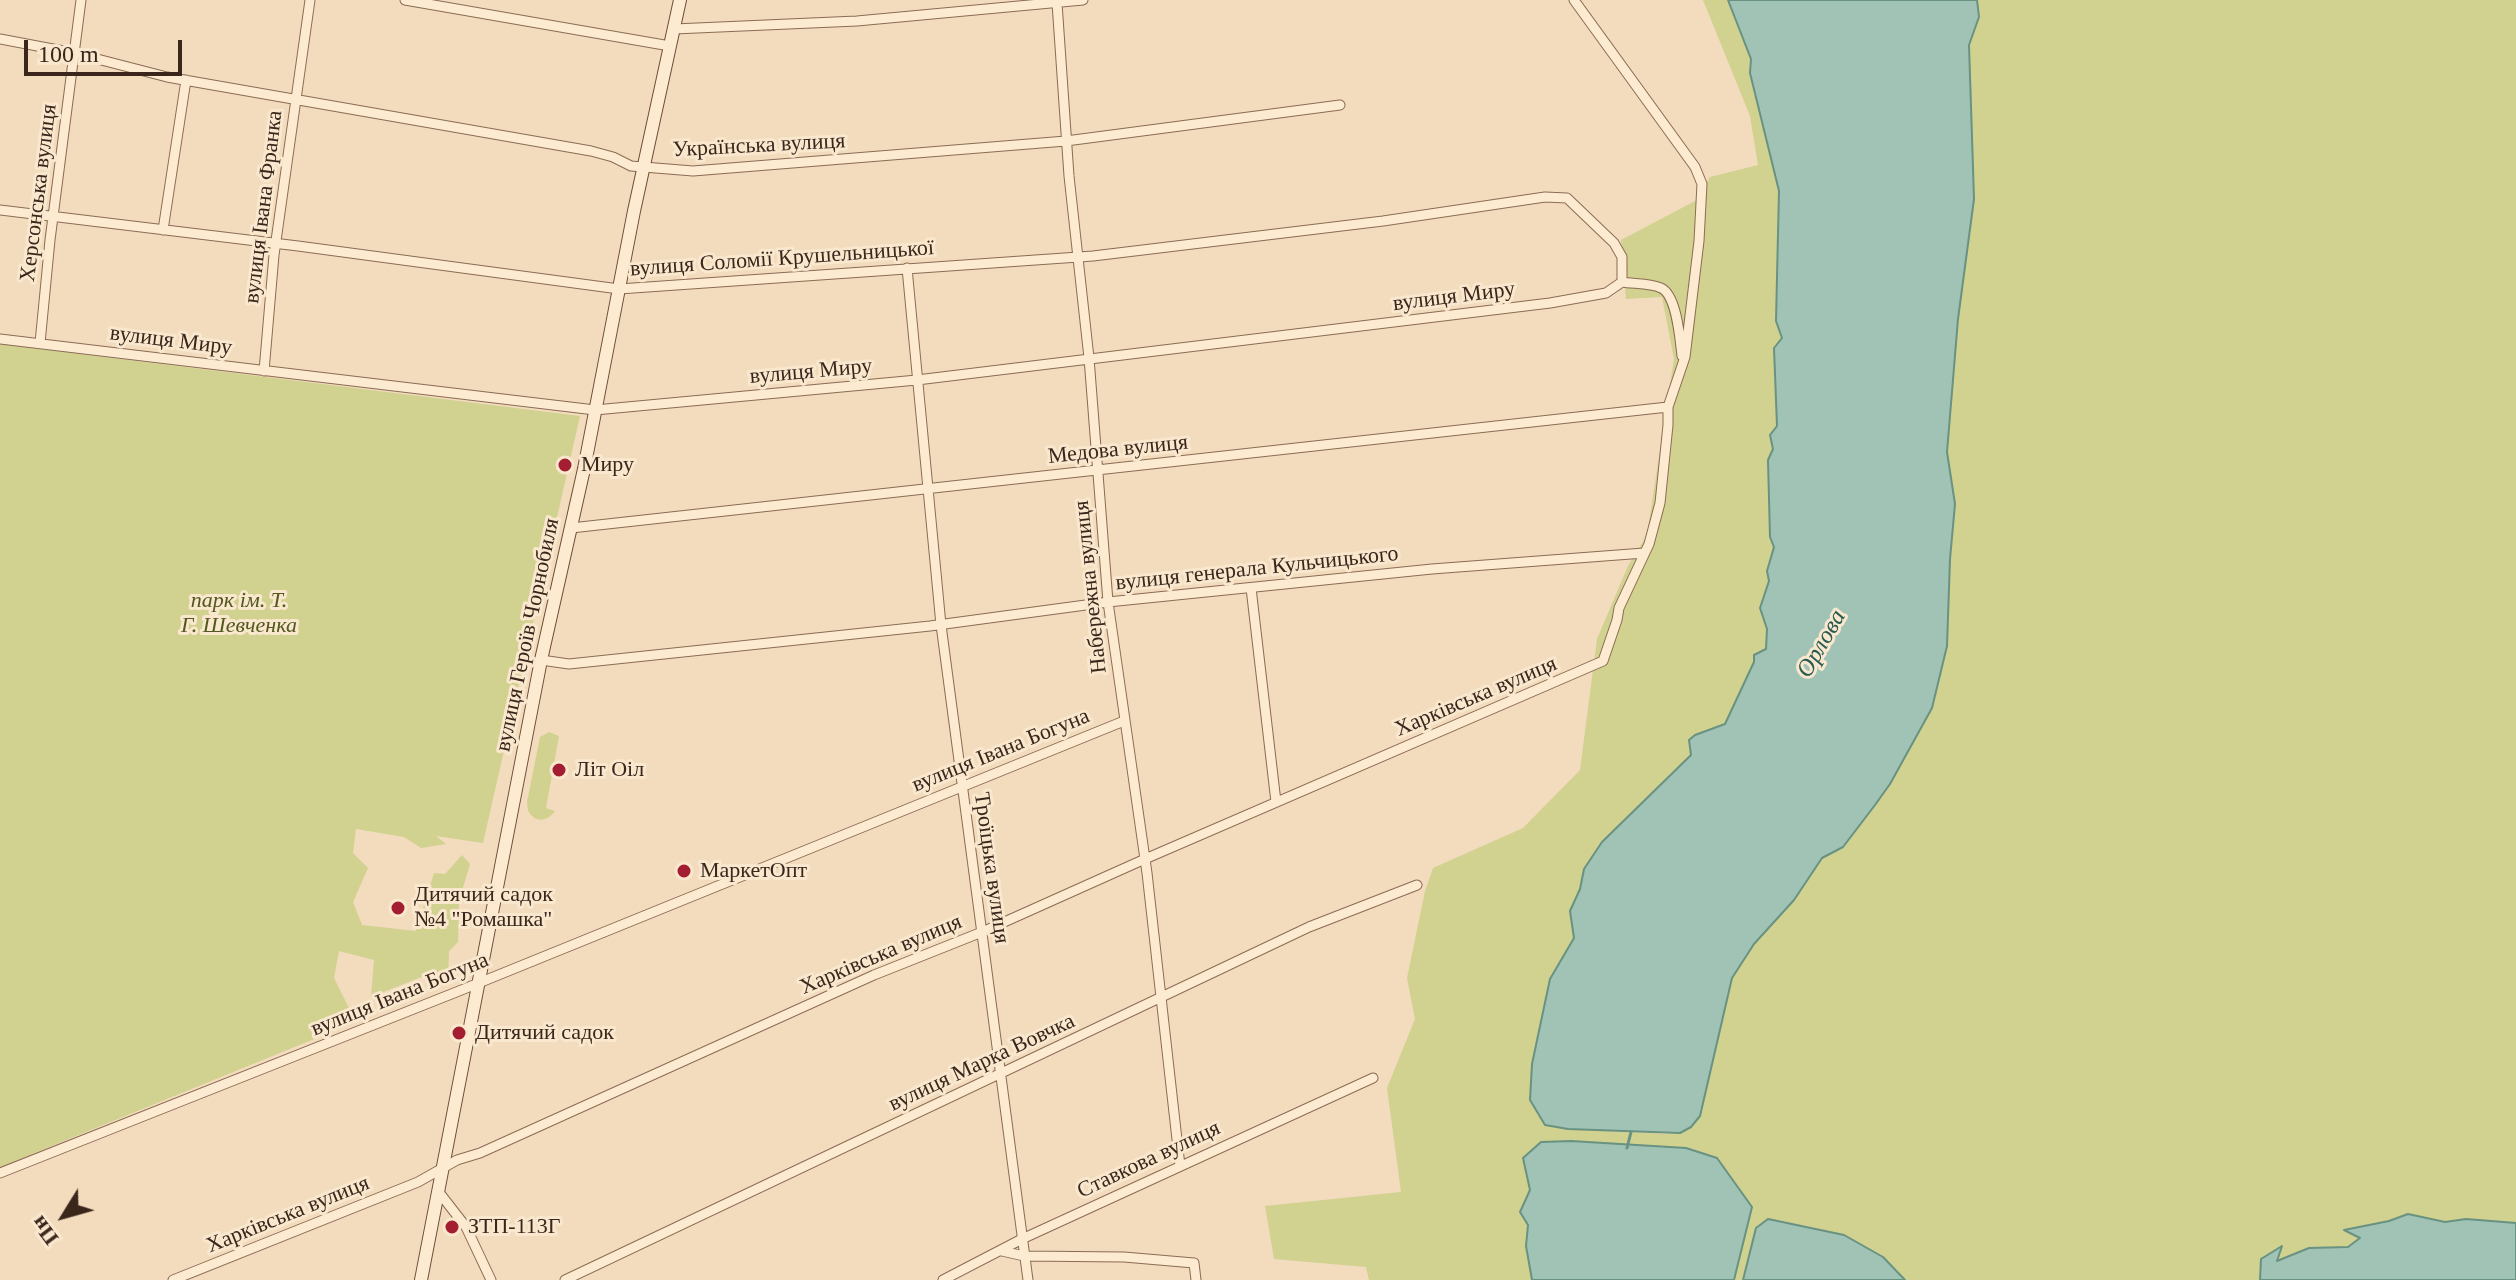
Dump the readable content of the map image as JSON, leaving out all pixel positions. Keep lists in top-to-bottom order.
{
  "streets": {
    "street": [
      "Українська вулиця",
      "Херсонська вулиця",
      "вулиця Івана Франка",
      "вулиця Соломії Крушельницької",
      "вулиця Миру",
      "Медова вулиця",
      "вулиця генерала Кульчицького",
      "Набережна вулиця",
      "вулиця Героїв Чорнобиля",
      "Харківська вулиця",
      "вулиця Івана Богуна",
      "Троїцька вулиця",
      "вулиця Марка Вовчка",
      "Ставкова вулиця"
    ]
  },
  "crossings": [
    ["Українська вулиця", "Херсонська вулиця"],
    ["Українська вулиця", "вулиця Івана Франка"],
    ["Українська вулиця", "Набережна вулиця"],
    ["Українська вулиця", "вулиця Героїв Чорнобиля"],
    ["Херсонська вулиця", "вулиця Соломії Крушельницької"],
    ["Херсонська вулиця", "вулиця Миру"],
    ["вулиця Івана Франка", "вулиця Соломії Крушельницької"],
    ["вулиця Івана Франка", "вулиця Миру"],
    ["вулиця Соломії Крушельницької", "вулиця Миру"],
    ["вулиця Соломії Крушельницької", "Набережна вулиця"],
    ["вулиця Соломії Крушельницької", "вулиця Героїв Чорнобиля"],
    ["вулиця Соломії Крушельницької", "Троїцька вулиця"],
    ["вулиця Миру", "Набережна вулиця"],
    ["вулиця Миру", "вулиця Героїв Чорнобиля"],
    ["вулиця Миру", "Троїцька вулиця"],
    ["Медова вулиця", "Набережна вулиця"],
    ["Медова вулиця", "вулиця Героїв Чорнобиля"],
    ["Медова вулиця", "Троїцька вулиця"],
    ["вулиця генерала Кульчицького", "Набережна вулиця"],
    ["вулиця генерала Кульчицького", "вулиця Героїв Чорнобиля"],
    ["вулиця генерала Кульчицького", "Харківська вулиця"],
    ["вулиця генерала Кульчицького", "Троїцька вулиця"],
    ["Набережна вулиця", "Харківська вулиця"],
    ["Набережна вулиця", "вулиця Івана Богуна"],
    ["Набережна вулиця", "вулиця Марка Вовчка"],
    ["Набережна вулиця", "Ставкова вулиця"],
    ["вулиця Героїв Чорнобиля", "Харківська вулиця"],
    ["вулиця Героїв Чорнобиля", "вулиця Івана Богуна"],
    ["Харківська вулиця", "Троїцька вулиця"],
    ["вулиця Івана Богуна", "Троїцька вулиця"],
    ["Троїцька вулиця", "вулиця Марка Вовчка"],
    ["Троїцька вулиця", "Ставкова вулиця"]
  ],
  "water": ["Орлова"],
  "parks": ["парк ім. Т. Г. Шевченка"],
  "places": [
    "Миру",
    "Літ Оіл",
    "МаркетОпт",
    "Дитячий садок №4 \"Ромашка\"",
    "Дитячий садок",
    "ЗТП-113Г"
  ],
  "scale_bar": "100 m",
  "north": "bottom left"
}
